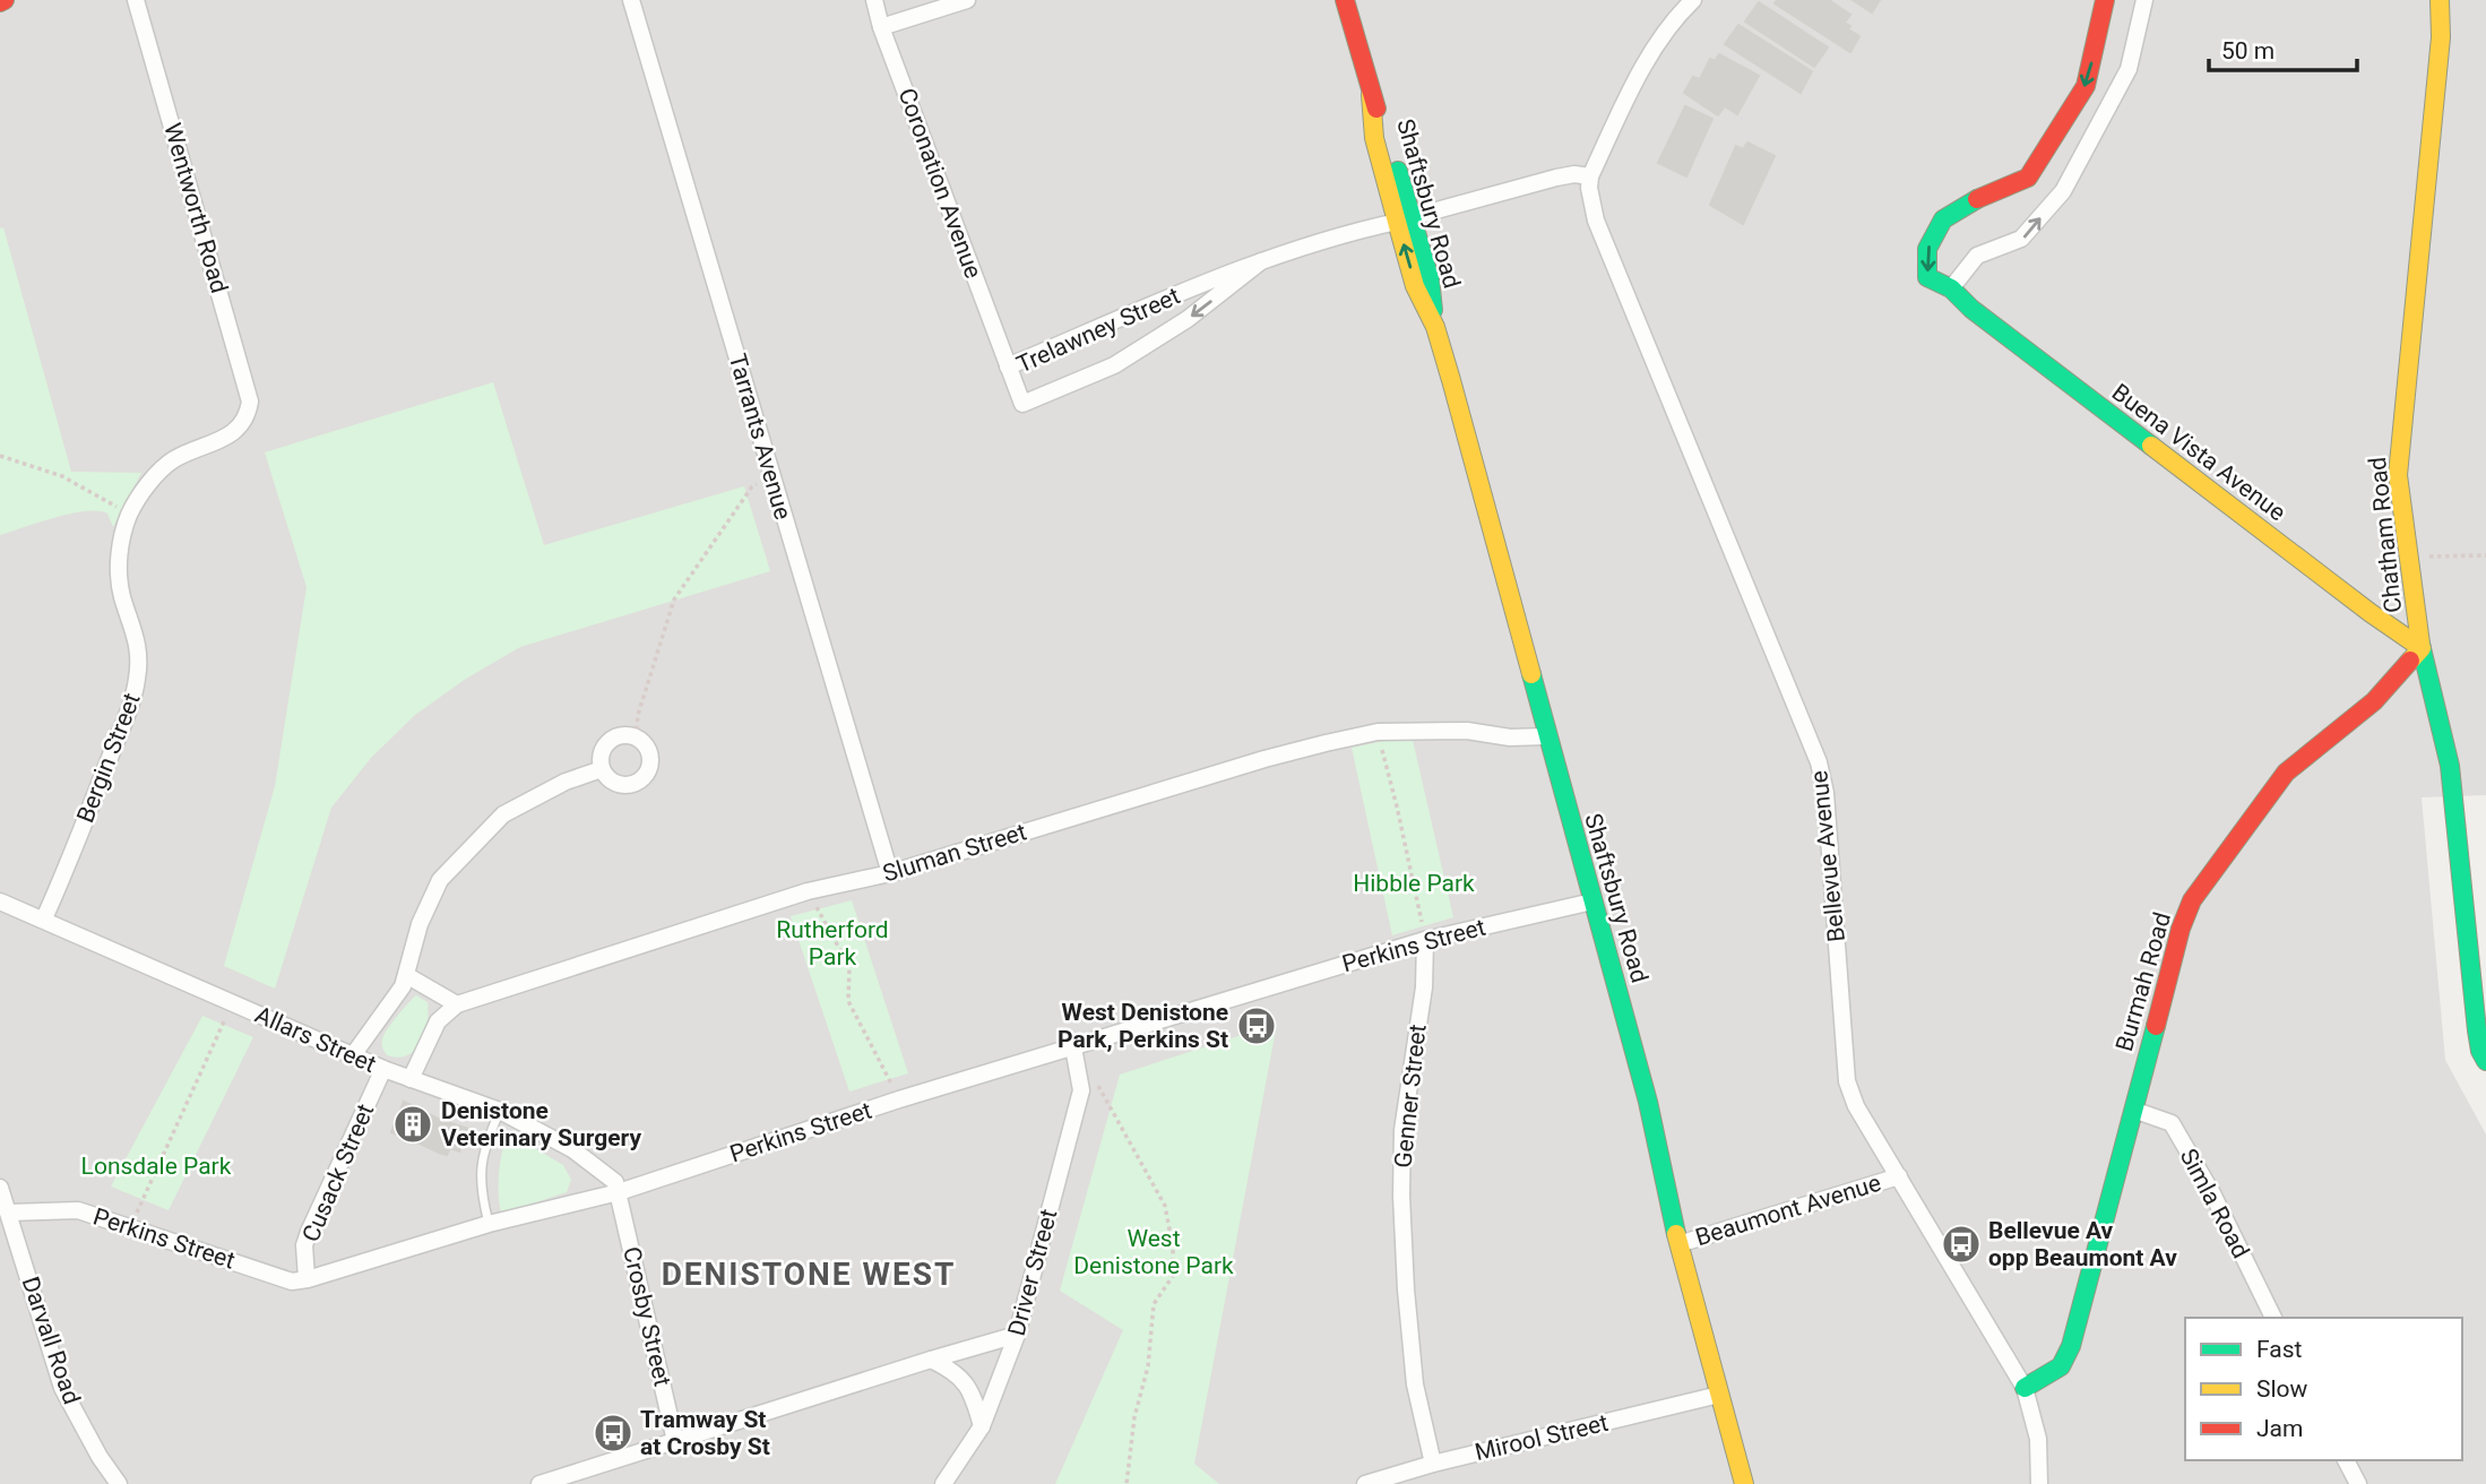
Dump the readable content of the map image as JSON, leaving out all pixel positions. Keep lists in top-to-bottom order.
{
  "streets": {
    "street": [
      "Coronation Avenue",
      "Shaftsbury Road",
      "Wentworth Road",
      "Trelawney Street",
      "Tarrants Avenue",
      "Buena Vista Avenue",
      "Chatham Road",
      "Bergin Street",
      "Sluman Street",
      "Bellevue Avenue",
      "Perkins Street",
      "Burmah Road",
      "Allars Street",
      "Genner Street",
      "Cusack Street",
      "Simla Road",
      "Beaumont Avenue",
      "Driver Street",
      "Crosby Street",
      "Darvall Road",
      "Mirool Street"
    ]
  },
  "crossings": [
    ["Coronation Avenue", "Trelawney Street"],
    ["Shaftsbury Road", "Trelawney Street"],
    ["Shaftsbury Road", "Sluman Street"],
    ["Shaftsbury Road", "Perkins Street"],
    ["Shaftsbury Road", "Beaumont Avenue"],
    ["Shaftsbury Road", "Mirool Street"],
    ["Wentworth Road", "Bergin Street"],
    ["Trelawney Street", "Bellevue Avenue"],
    ["Tarrants Avenue", "Sluman Street"],
    ["Buena Vista Avenue", "Chatham Road"],
    ["Buena Vista Avenue", "Burmah Road"],
    ["Chatham Road", "Burmah Road"],
    ["Bergin Street", "Allars Street"],
    ["Bellevue Avenue", "Burmah Road"],
    ["Bellevue Avenue", "Beaumont Avenue"],
    ["Perkins Street", "Allars Street"],
    ["Perkins Street", "Genner Street"],
    ["Perkins Street", "Cusack Street"],
    ["Perkins Street", "Driver Street"],
    ["Perkins Street", "Crosby Street"],
    ["Perkins Street", "Darvall Road"],
    ["Burmah Road", "Simla Road"],
    ["Allars Street", "Cusack Street"],
    ["Allars Street", "Crosby Street"],
    ["Genner Street", "Mirool Street"]
  ],
  "districts": ["DENISTONE WEST"],
  "parks": [
    "Hibble Park",
    "Rutherford Park",
    "Lonsdale Park",
    "West Denistone Park"
  ],
  "places": {
    "bus stop": ["West Denistone Park, Perkins St", "Bellevue Av opp Beaumont Av", "Tramway St at Crosby St"],
    "building": ["Denistone Veterinary Surgery"]
  },
  "legend": ["Fast", "Slow", "Jam"],
  "scale_bar": "50 m"
}
